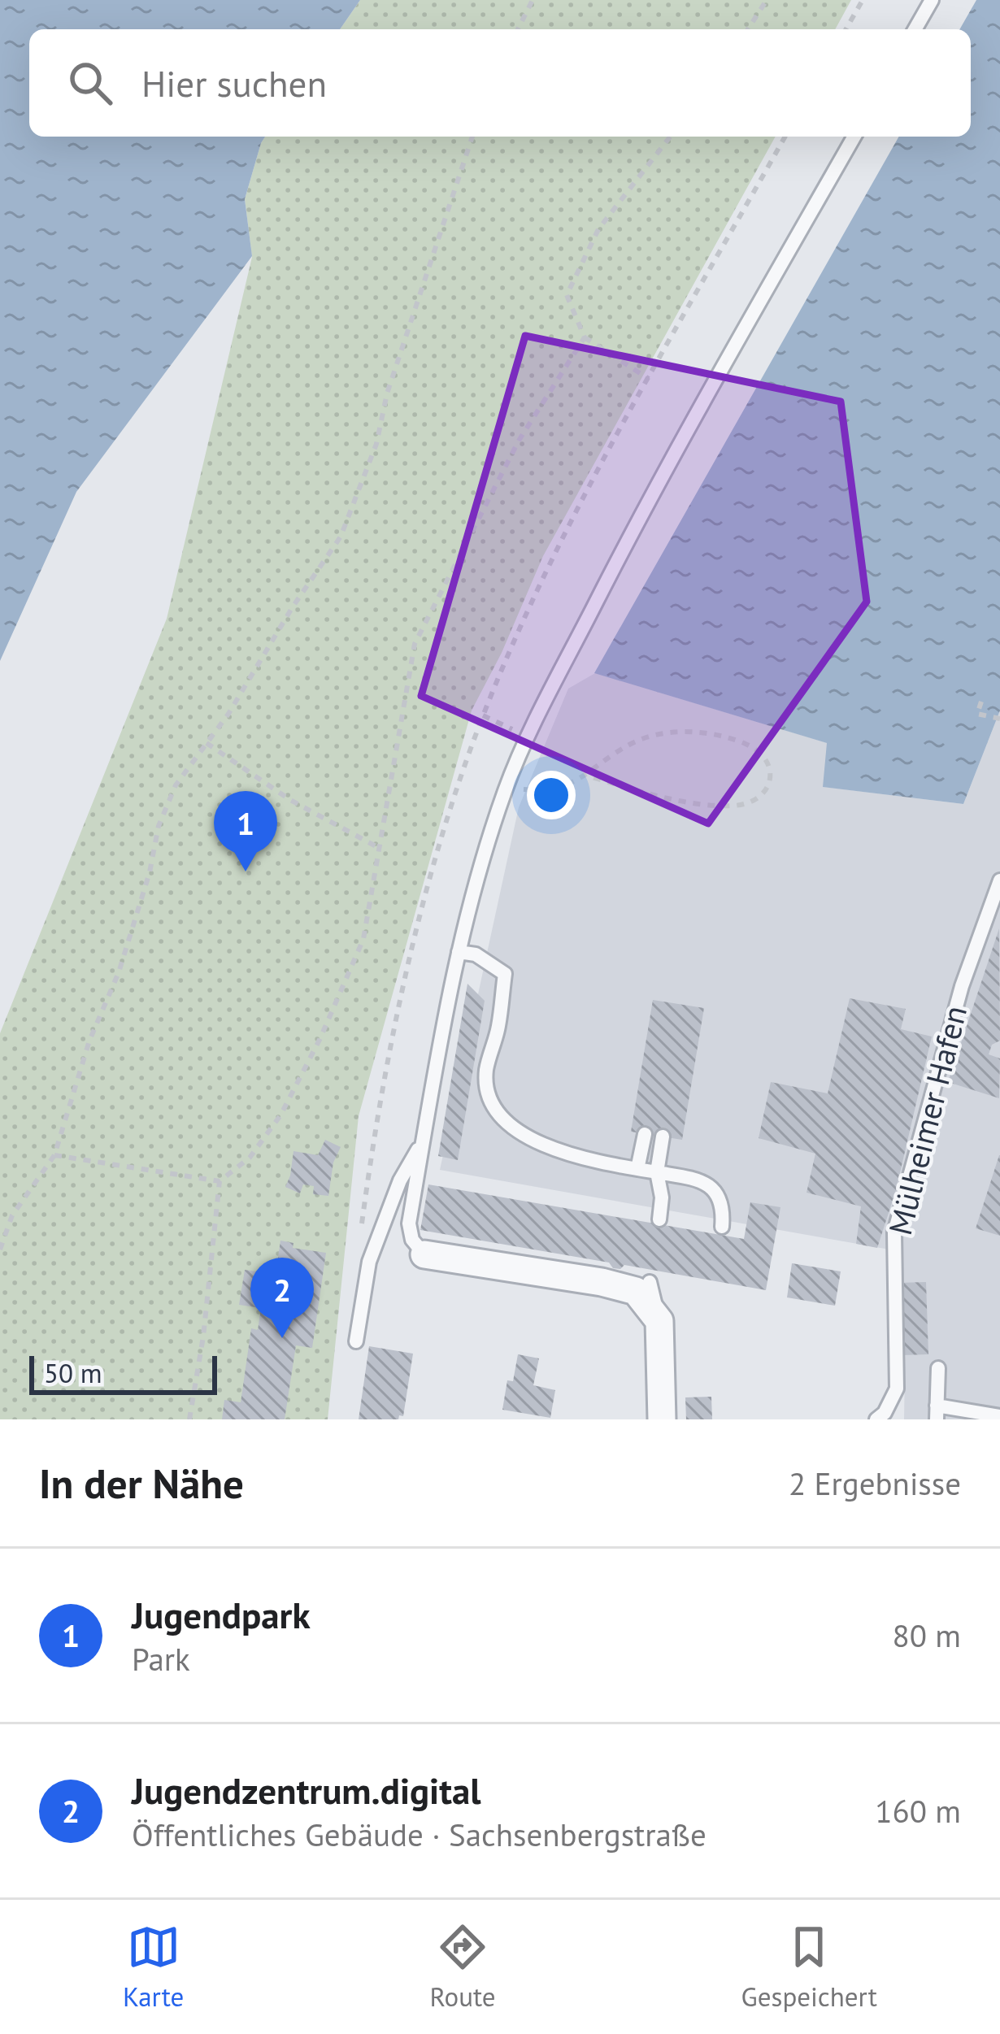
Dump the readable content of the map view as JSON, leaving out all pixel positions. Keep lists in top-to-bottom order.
{
  "streets": {
    "lane": ["Mülheimer Hafen"]
  },
  "scale_bar": "50 m",
  "page": {
    "search": "Hier suchen",
    "pins": ["1", "2"],
    "scale": "50 m",
    "heading": ["In der Nähe", "2 Ergebnisse"],
    "list": [
      {
        "mark": "1",
        "name": "Jugendpark",
        "note": "Park",
        "value": "80 m"
      },
      {
        "mark": "2",
        "name": "Jugendzentrum.digital",
        "note": "Öffentliches Gebäude · Sachsenbergstraße",
        "value": "160 m"
      }
    ],
    "nav": ["Karte", "Route", "Gespeichert"]
  }
}
